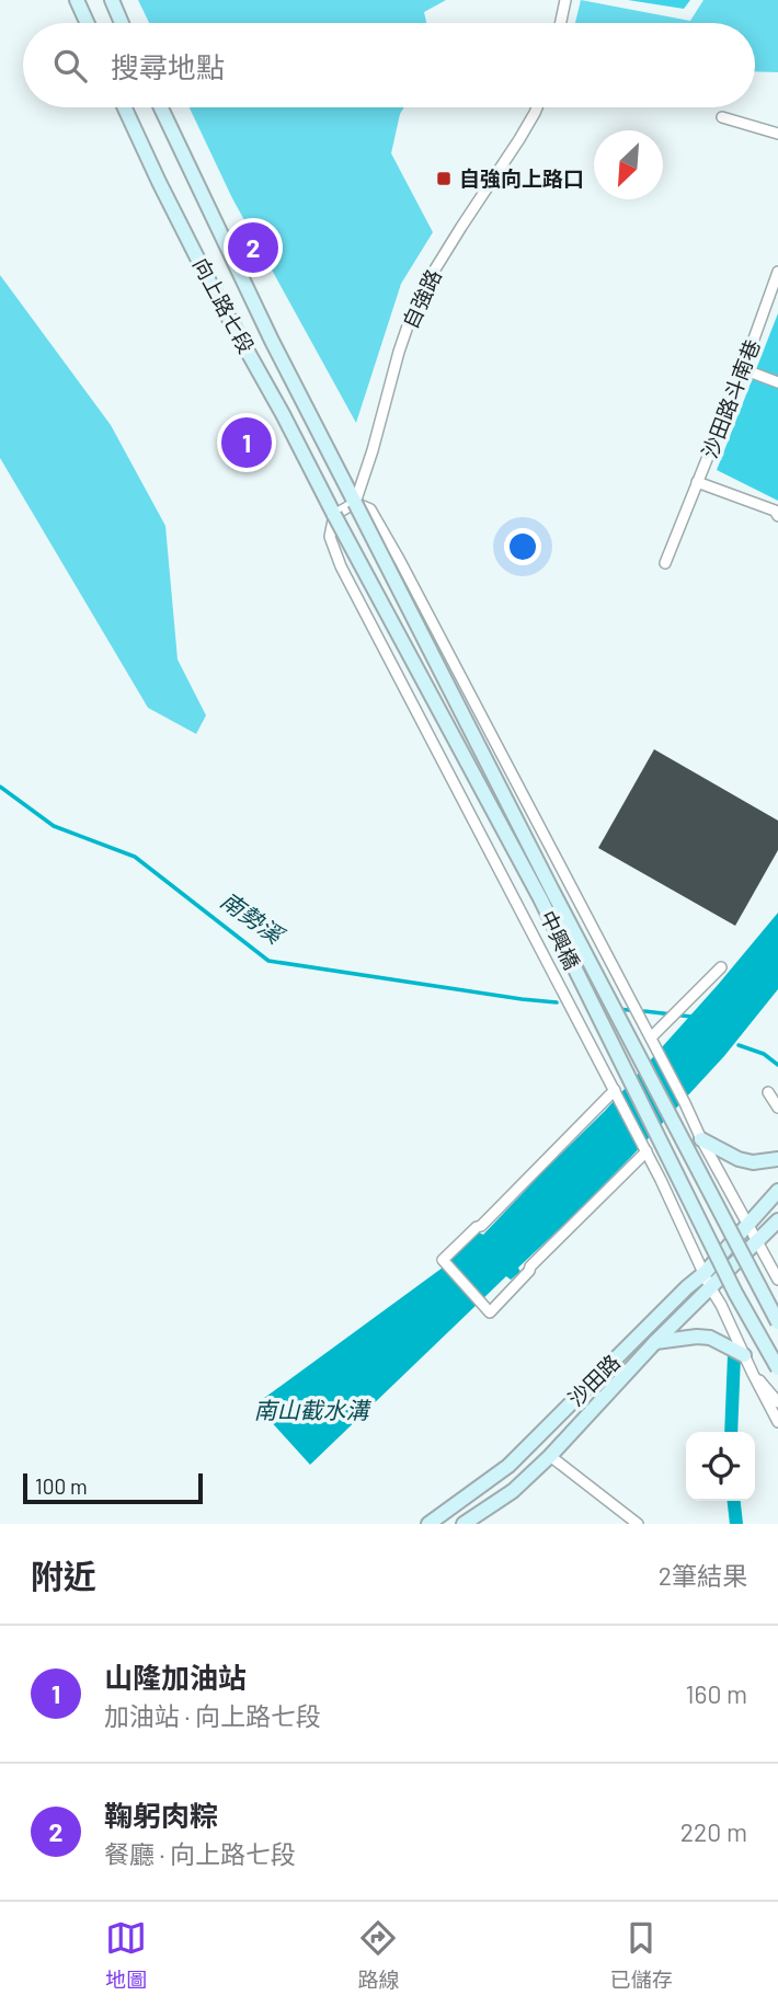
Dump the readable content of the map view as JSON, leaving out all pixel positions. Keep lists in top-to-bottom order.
{
  "streets": {
    "main road": ["向上路七段", "中興橋", "沙田路"],
    "street": ["自強路", "沙田路斗南巷"]
  },
  "crossings": [
    ["自強路", "向上路七段"],
    ["自強路", "中興橋"],
    ["向上路七段", "中興橋"]
  ],
  "water": ["南勢溪", "南山截水溝"],
  "places": {
    "transit": ["自強向上路口"]
  },
  "scale_bar": "100 m",
  "north": "bottom left",
  "page": {
    "search": "搜尋地點",
    "pins": ["2", "1"],
    "scale": "100 m",
    "heading": ["附近", "2筆結果"],
    "list": [
      {
        "mark": "1",
        "name": "山隆加油站",
        "note": "加油站 · 向上路七段",
        "value": "160 m"
      },
      {
        "mark": "2",
        "name": "鞠躬肉粽",
        "note": "餐廳 · 向上路七段",
        "value": "220 m"
      }
    ],
    "nav": ["地圖", "路線", "已儲存"]
  }
}
